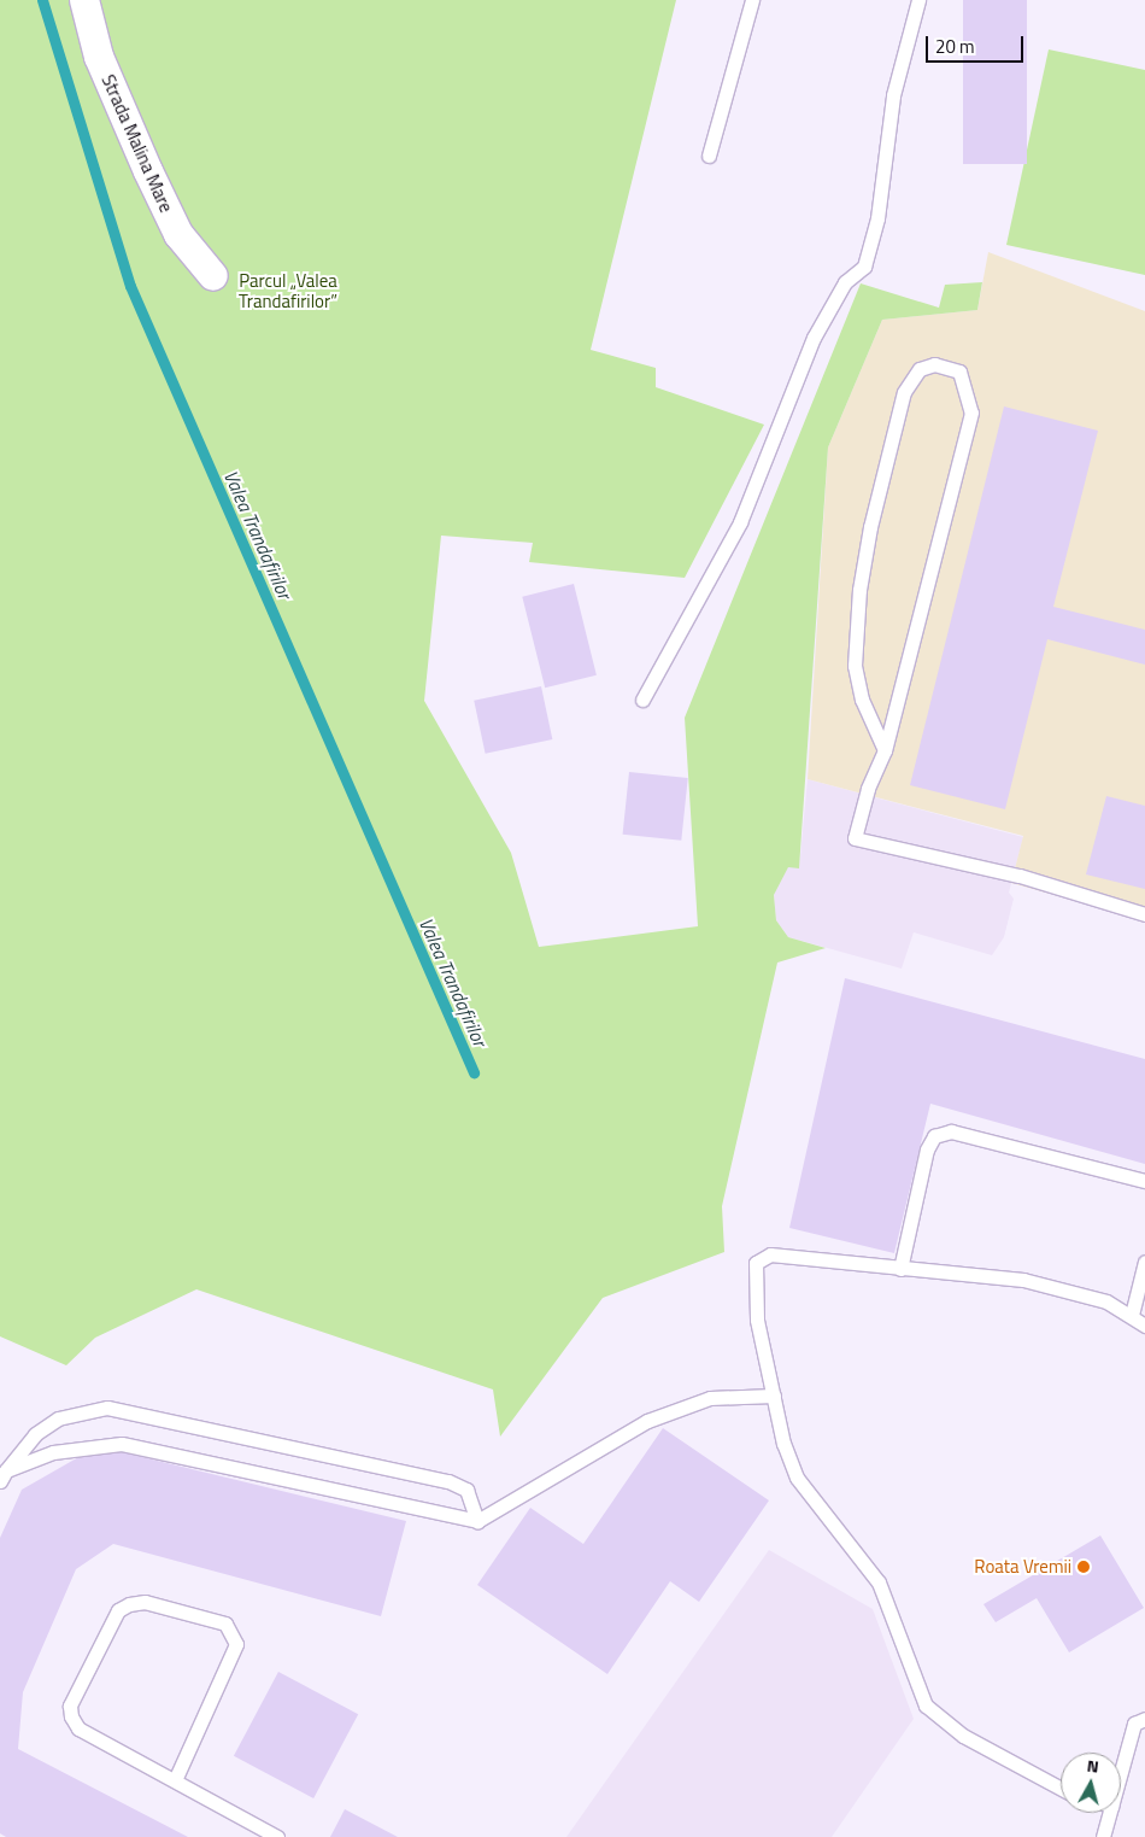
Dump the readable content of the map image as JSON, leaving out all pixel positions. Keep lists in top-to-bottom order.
{
  "streets": {
    "street": ["Strada Malina Mare"]
  },
  "water": ["Valea Trandafirilor"],
  "parks": ["Parcul „Valea Trandafirilor”"],
  "places": ["Roata Vremii"],
  "scale_bar": "20 m",
  "north": "top"
}
